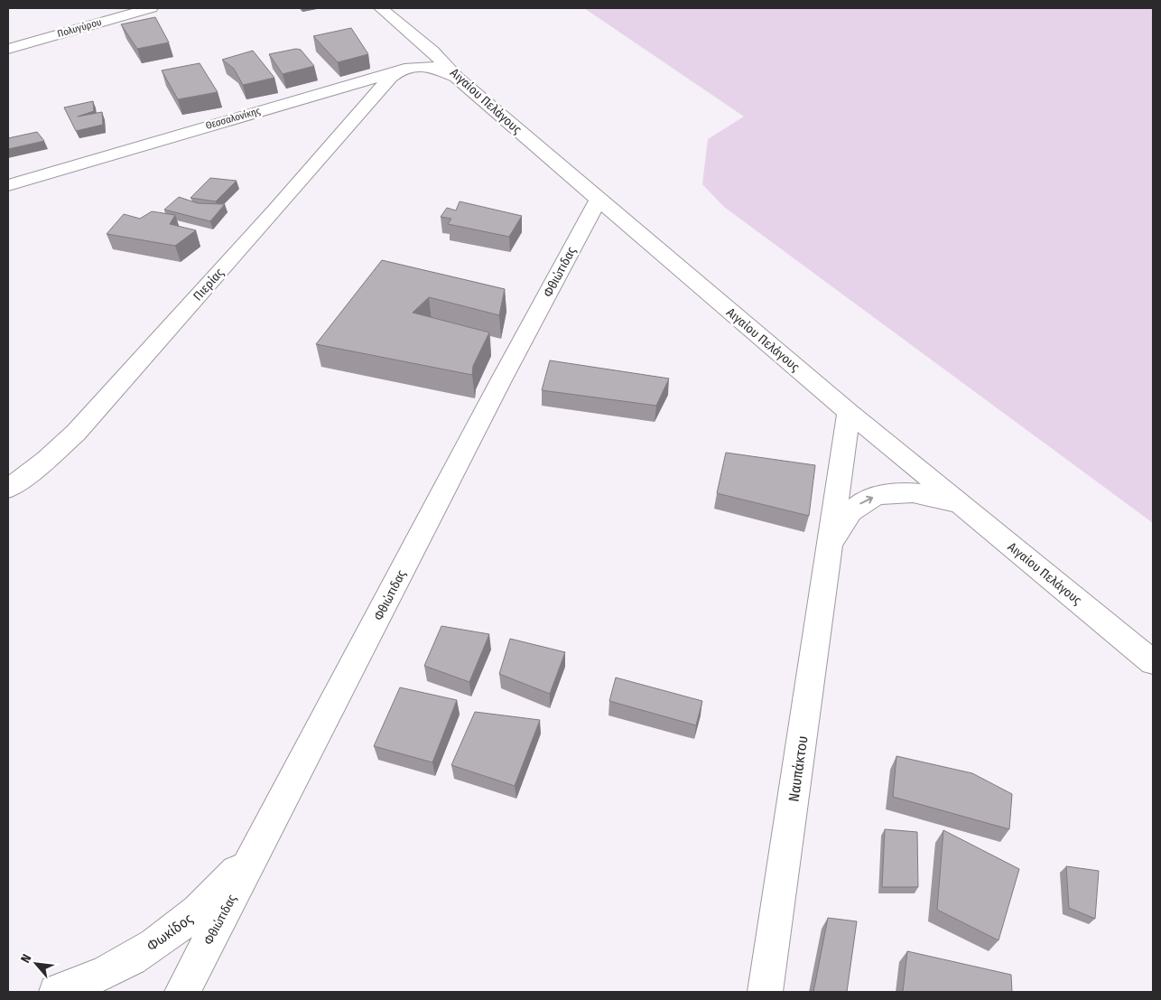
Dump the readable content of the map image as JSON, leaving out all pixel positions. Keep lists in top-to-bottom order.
{
  "streets": {
    "street": [
      "Πολυγύρου",
      "Αιγαίου Πελάγους",
      "Θεσσαλονίκης",
      "Φθιώτιδας",
      "Πιερίας",
      "Ναυπάκτου",
      "Φωκίδος"
    ]
  },
  "crossings": [
    ["Αιγαίου Πελάγους", "Θεσσαλονίκης"],
    ["Αιγαίου Πελάγους", "Φθιώτιδας"],
    ["Αιγαίου Πελάγους", "Ναυπάκτου"],
    ["Θεσσαλονίκης", "Πιερίας"],
    ["Φθιώτιδας", "Φωκίδος"]
  ],
  "north": "top left"
}
